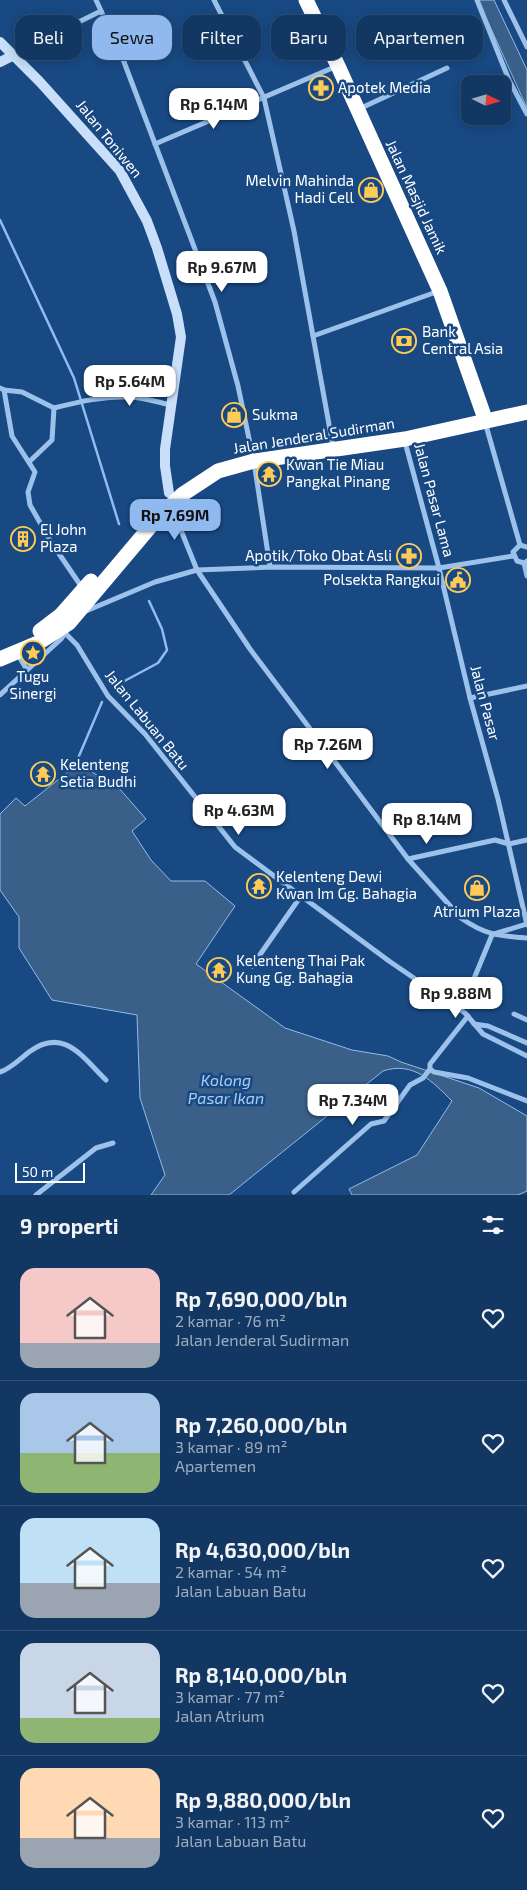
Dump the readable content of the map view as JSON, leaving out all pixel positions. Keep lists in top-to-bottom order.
{
  "streets": {
    "highway": ["Jalan Masjid Jamik", "Jalan Jenderal Sudirman"],
    "main road": ["Jalan Toniwen"],
    "street": ["Jalan Pasar Lama", "Jalan Pasar", "Jalan Labuan Batu"]
  },
  "crossings": [
    ["Jalan Toniwen", "Jalan Jenderal Sudirman"],
    ["Jalan Masjid Jamik", "Jalan Jenderal Sudirman"],
    ["Jalan Jenderal Sudirman", "Jalan Pasar Lama"],
    ["Jalan Jenderal Sudirman", "Jalan Labuan Batu"],
    ["Jalan Pasar Lama", "Jalan Pasar"]
  ],
  "water": ["Kolong Pasar Ikan"],
  "places": {
    "pharmacy": ["Apotek Media", "Apotik/Toko Obat Asli"],
    "shop": ["Melvin Mahinda Hadi Cell", "Sukma", "Atrium Plaza"],
    "bank": ["Bank Central Asia"],
    "temple": [
      "Kwan Tie Miau Pangkal Pinang",
      "Kelenteng Setia Budhi",
      "Kelenteng Dewi Kwan Im Gg. Bahagia",
      "Kelenteng Thai Pak Kung Gg. Bahagia"
    ],
    "building": ["El John Plaza"],
    "public building": ["Polsekta Rangkui"],
    "place": ["Tugu Sinergi"]
  },
  "scale_bar": "50 m",
  "north": "right",
  "page": {
    "chip": [
      "Beli",
      "Sewa",
      "Filter",
      "Baru",
      "Apartemen"
    ],
    "price": [
      "Rp 6.14M",
      "Rp 9.67M",
      "Rp 5.64M",
      "Rp 7.69M",
      "Rp 7.26M",
      "Rp 4.63M",
      "Rp 8.14M",
      "Rp 9.88M",
      "Rp 7.34M"
    ],
    "scale": "50 m",
    "heading": "9 properti",
    "list": [
      {
        "name": "Rp 7,690,000/bln",
        "note": "2 kamar · 76 m² · Jalan Jenderal Sudirman"
      },
      {
        "name": "Rp 7,260,000/bln",
        "note": "3 kamar · 89 m² · Apartemen"
      },
      {
        "name": "Rp 4,630,000/bln",
        "note": "2 kamar · 54 m² · Jalan Labuan Batu"
      },
      {
        "name": "Rp 8,140,000/bln",
        "note": "3 kamar · 77 m² · Jalan Atrium"
      },
      {
        "name": "Rp 9,880,000/bln",
        "note": "3 kamar · 113 m² · Jalan Labuan Batu"
      }
    ]
  }
}
